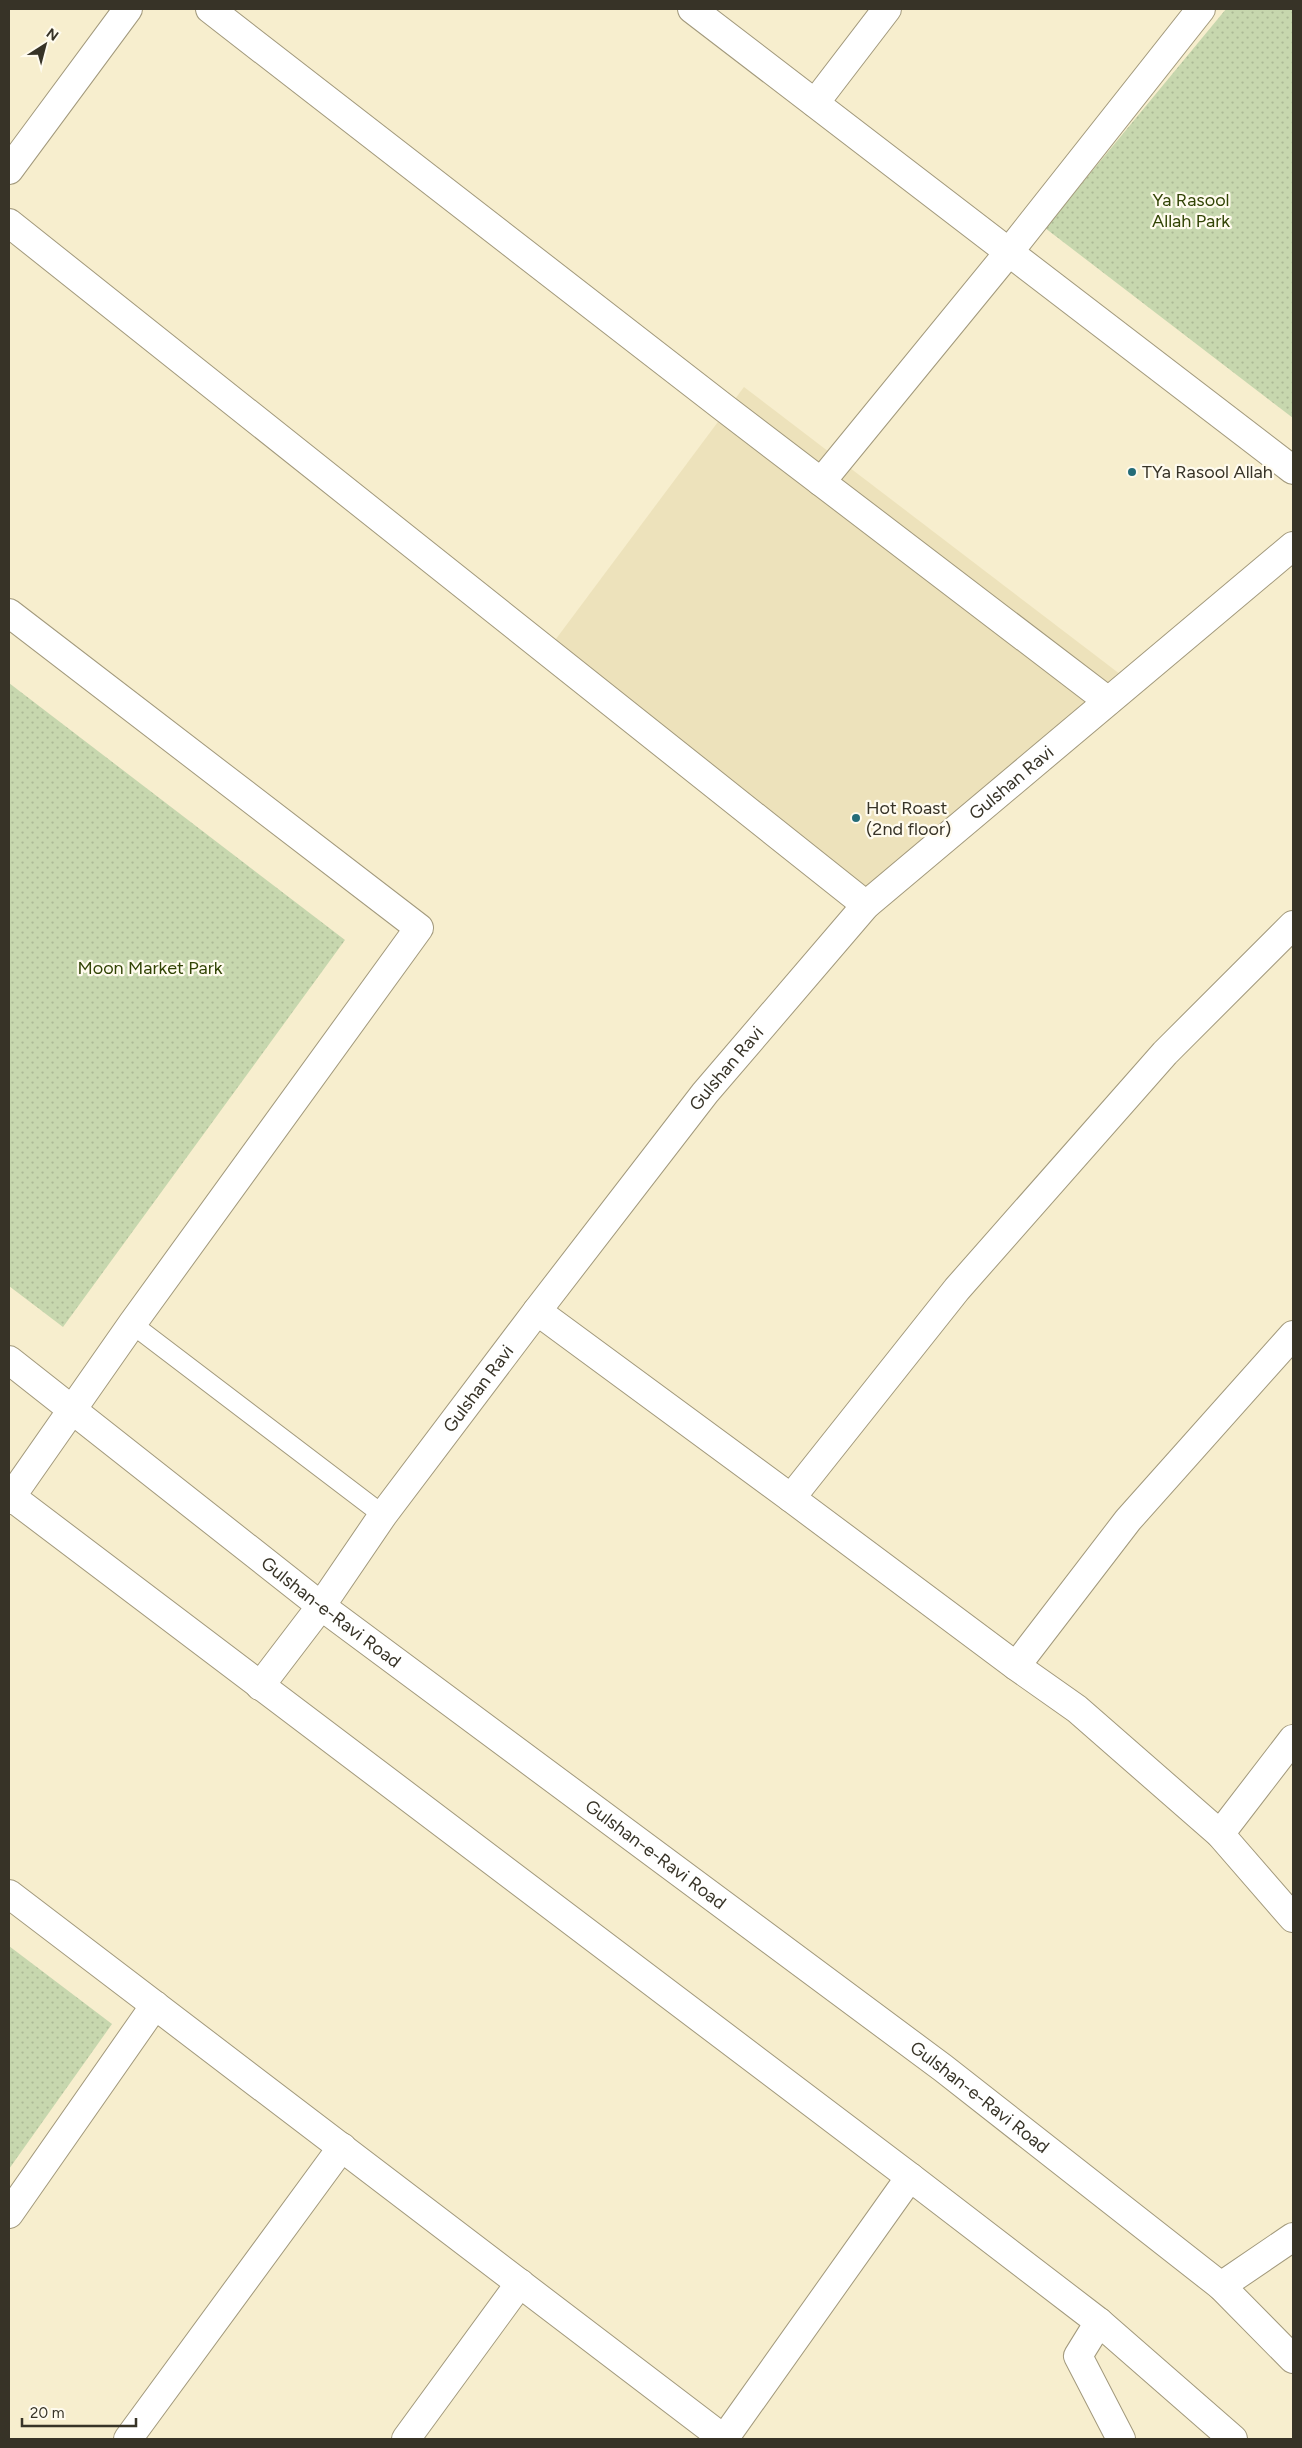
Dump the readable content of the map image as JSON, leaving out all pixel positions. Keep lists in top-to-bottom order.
{
  "streets": {
    "street": ["Gulshan Ravi", "Gulshan-e-Ravi Road"]
  },
  "crossings": [
    ["Gulshan Ravi", "Gulshan-e-Ravi Road"]
  ],
  "parks": ["Ya Rasool Allah Park", "Moon Market Park"],
  "places": ["TYa Rasool Allah", "Hot Roast (2nd floor)"],
  "scale_bar": "20 m",
  "north": "top right"
}
